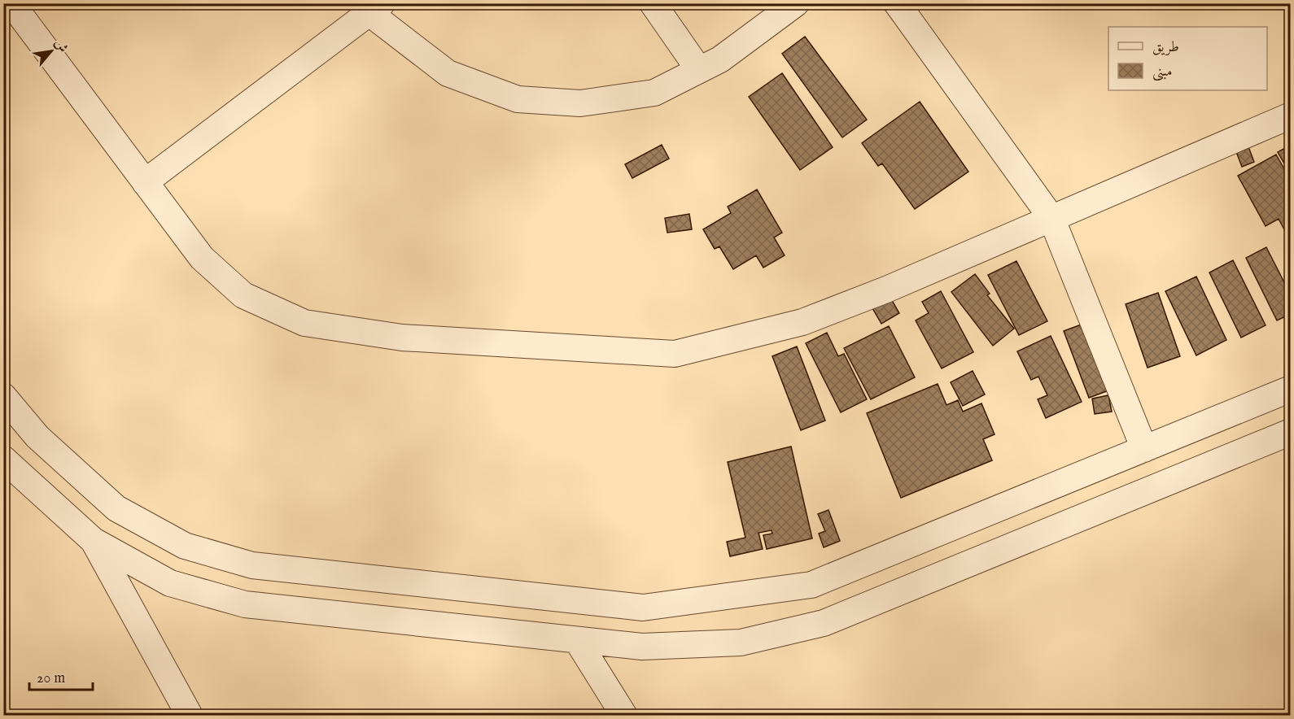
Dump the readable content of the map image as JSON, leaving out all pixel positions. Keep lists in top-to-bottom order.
{
  "legend": ["طريق", "مبنى"],
  "scale_bar": "20 m",
  "north": "top right"
}
